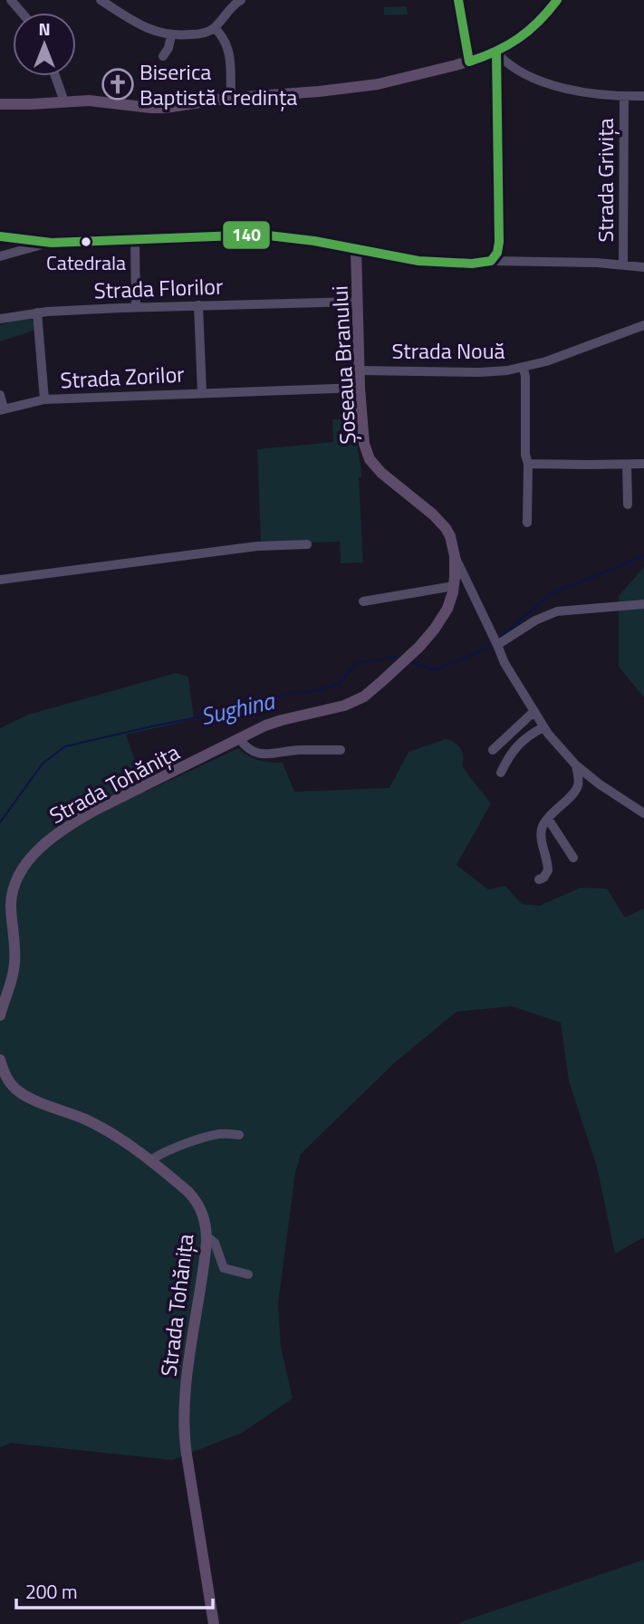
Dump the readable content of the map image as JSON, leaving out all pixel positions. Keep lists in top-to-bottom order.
{
  "streets": {
    "main road": ["Șoseaua Branului", "Strada Tohănița"],
    "street": [
      "Strada Grivița",
      "Strada Florilor",
      "Strada Nouă",
      "Strada Zorilor"
    ]
  },
  "crossings": [
    ["Strada Florilor", "Șoseaua Branului"],
    ["Strada Florilor", "Strada Zorilor"],
    ["Strada Nouă", "Șoseaua Branului"],
    ["Șoseaua Branului", "Strada Zorilor"],
    ["Șoseaua Branului", "Strada Tohănița"]
  ],
  "water": ["Sughina"],
  "places": {
    "church": ["Biserica Baptistă Credința"],
    "other": ["Catedrala"]
  },
  "lines": ["transit line 140"],
  "scale_bar": "200 m",
  "north": "top"
}
